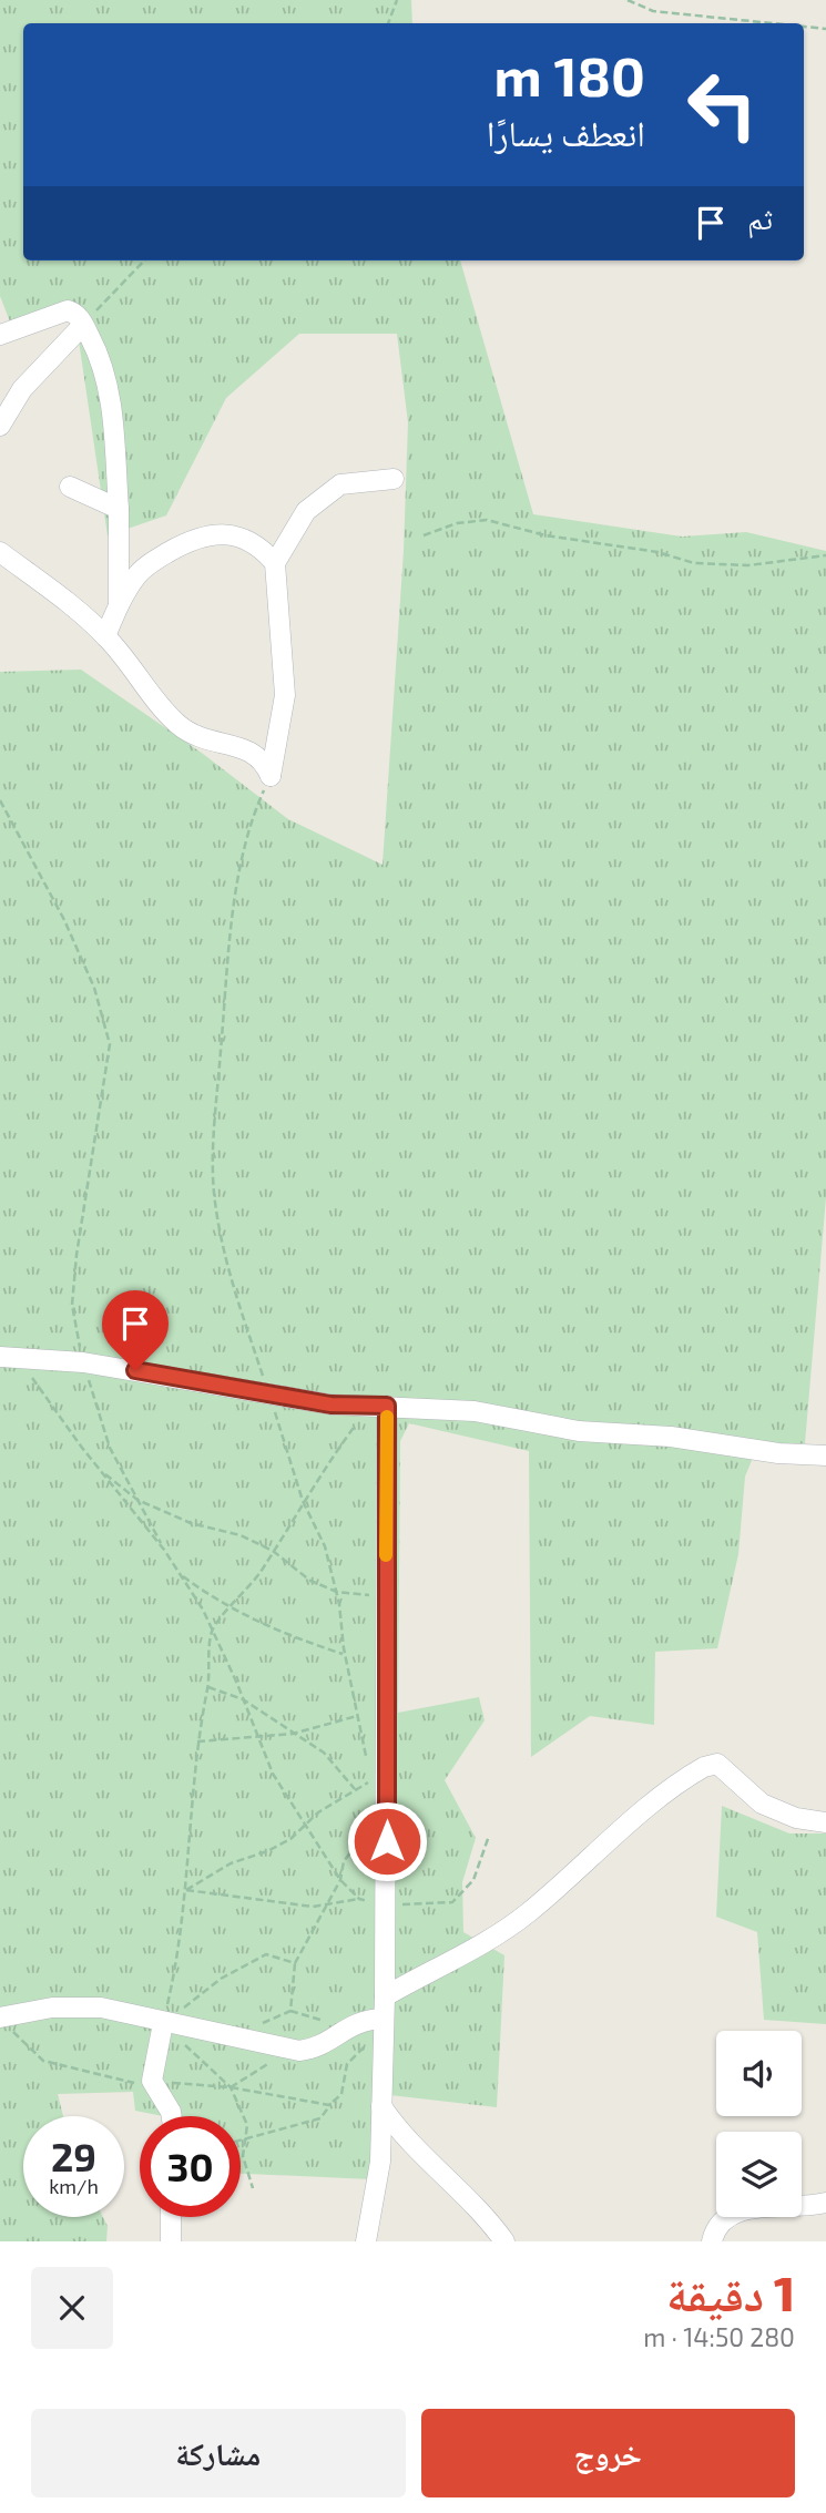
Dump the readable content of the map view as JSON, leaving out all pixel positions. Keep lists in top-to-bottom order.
{
  "page": {
    "turn": ["180 m", "انعطف يسارًا"],
    "then": "ثم",
    "speed": "29 km/h",
    "limit": "30",
    "heading": ["1 دقيقة", "280 m · 14:50"],
    "buttons": ["خروج", "مشاركة"]
  }
}
